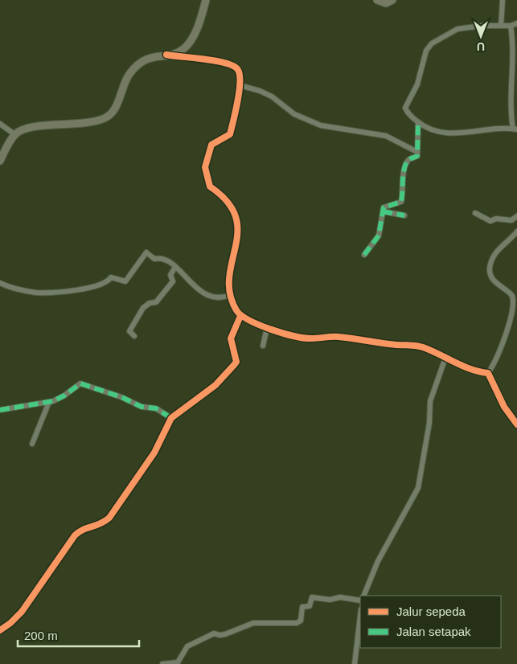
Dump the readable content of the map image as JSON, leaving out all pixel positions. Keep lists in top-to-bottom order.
{
  "legend": ["Jalur sepeda", "Jalan setapak"],
  "scale_bar": "200 m",
  "north": "bottom"
}
